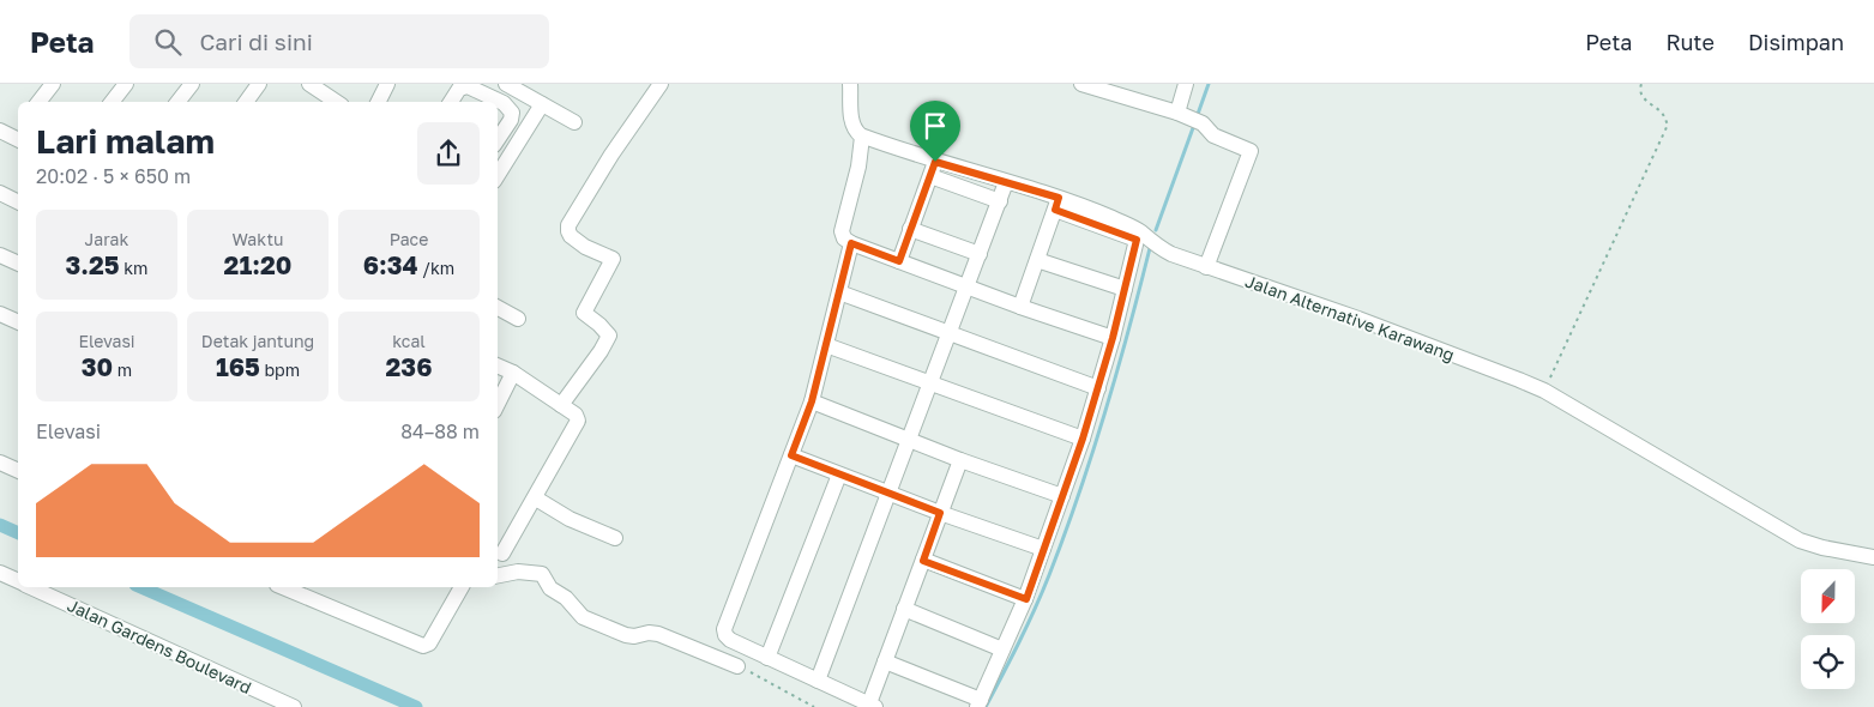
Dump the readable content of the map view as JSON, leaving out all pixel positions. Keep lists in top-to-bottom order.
{
  "streets": {
    "street": ["Jalan Alternative Karawang", "Jalan Gardens Boulevard"]
  },
  "north": "bottom",
  "page": {
    "header": "Peta",
    "search": "Cari di sini",
    "nav": ["Peta", "Rute", "Disimpan"],
    "heading": ["Lari malam", "20:02 · 5 × 650 m"],
    "stats": [
      ["Jarak", "3.25 km"],
      ["Waktu", "21:20"],
      ["Pace", "6:34 /km"],
      ["Elevasi", "30 m"],
      ["Detak jantung", "165 bpm"],
      ["kcal", "236"]
    ],
    "chart": ["Elevasi", "84–88 m"]
  }
}
